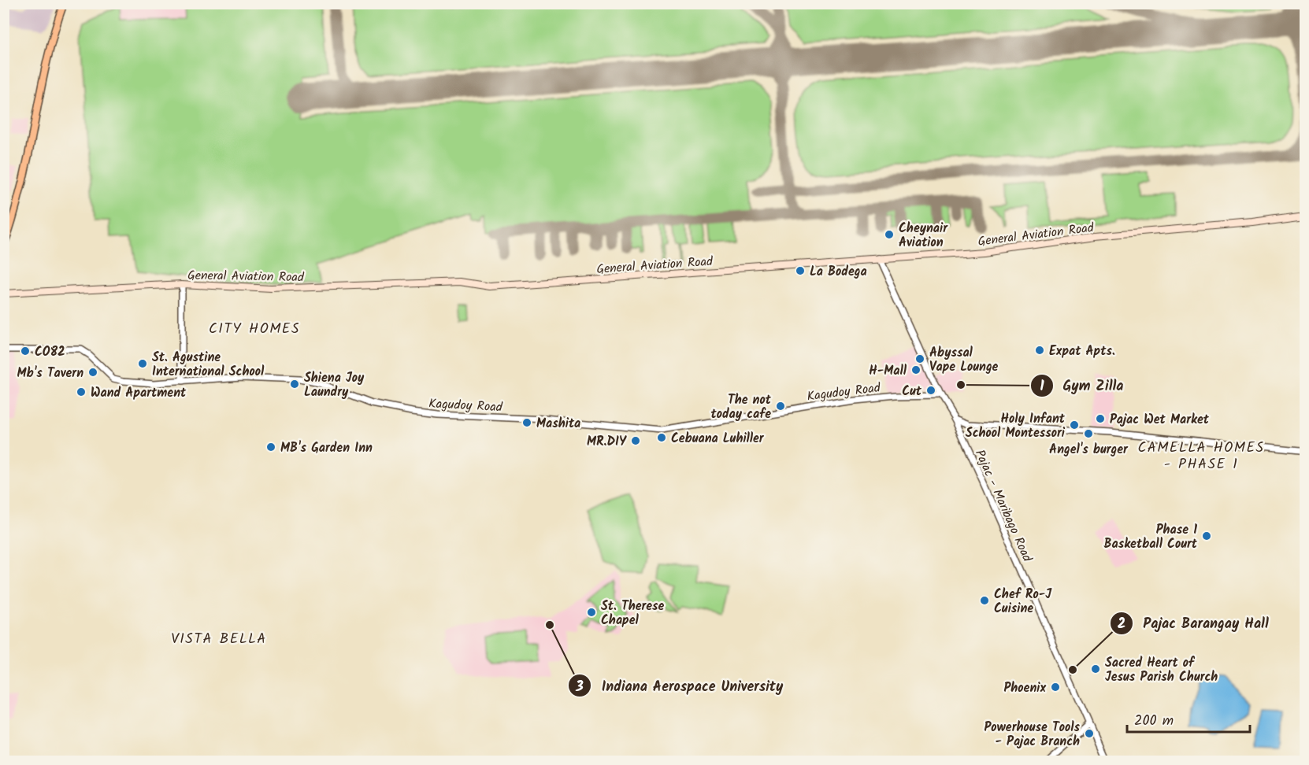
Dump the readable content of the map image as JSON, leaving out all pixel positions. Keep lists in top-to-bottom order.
{
  "streets": {
    "main road": ["General Aviation Road"],
    "street": ["Kagudoy Road", "Pajac - Maribago Road"]
  },
  "crossings": [
    ["General Aviation Road", "Pajac - Maribago Road"],
    ["Kagudoy Road", "Pajac - Maribago Road"]
  ],
  "districts": ["CITY HOMES", "CAMELLA HOMES - PHASE 1", "VISTA BELLA"],
  "places": [
    "Cheynair Aviation",
    "La Bodega",
    "Expat Apts.",
    "CO82",
    "Abyssal Vape Lounge",
    "St. Agustine International School",
    "H-Mall",
    "Mb's Tavern",
    "Shiena Joy Laundry",
    "Gym Zilla",
    "Cut",
    "Wand Apartment",
    "The not today cafe",
    "Pajac Wet Market",
    "Mashita",
    "Holy Infant School Montessori",
    "Angel's burger",
    "Cebuana Luhiller",
    "MR.DIY",
    "MB's Garden Inn",
    "Phase 1 Basketball Court",
    "Chef Ro-J Cuisine",
    "St. Therese Chapel",
    "Indiana Aerospace University",
    "Sacred Heart of Jesus Parish Church",
    "Pajac Barangay Hall",
    "Phoenix",
    "Powerhouse Tools - Pajac Branch"
  ],
  "scale_bar": "200 m"
}
